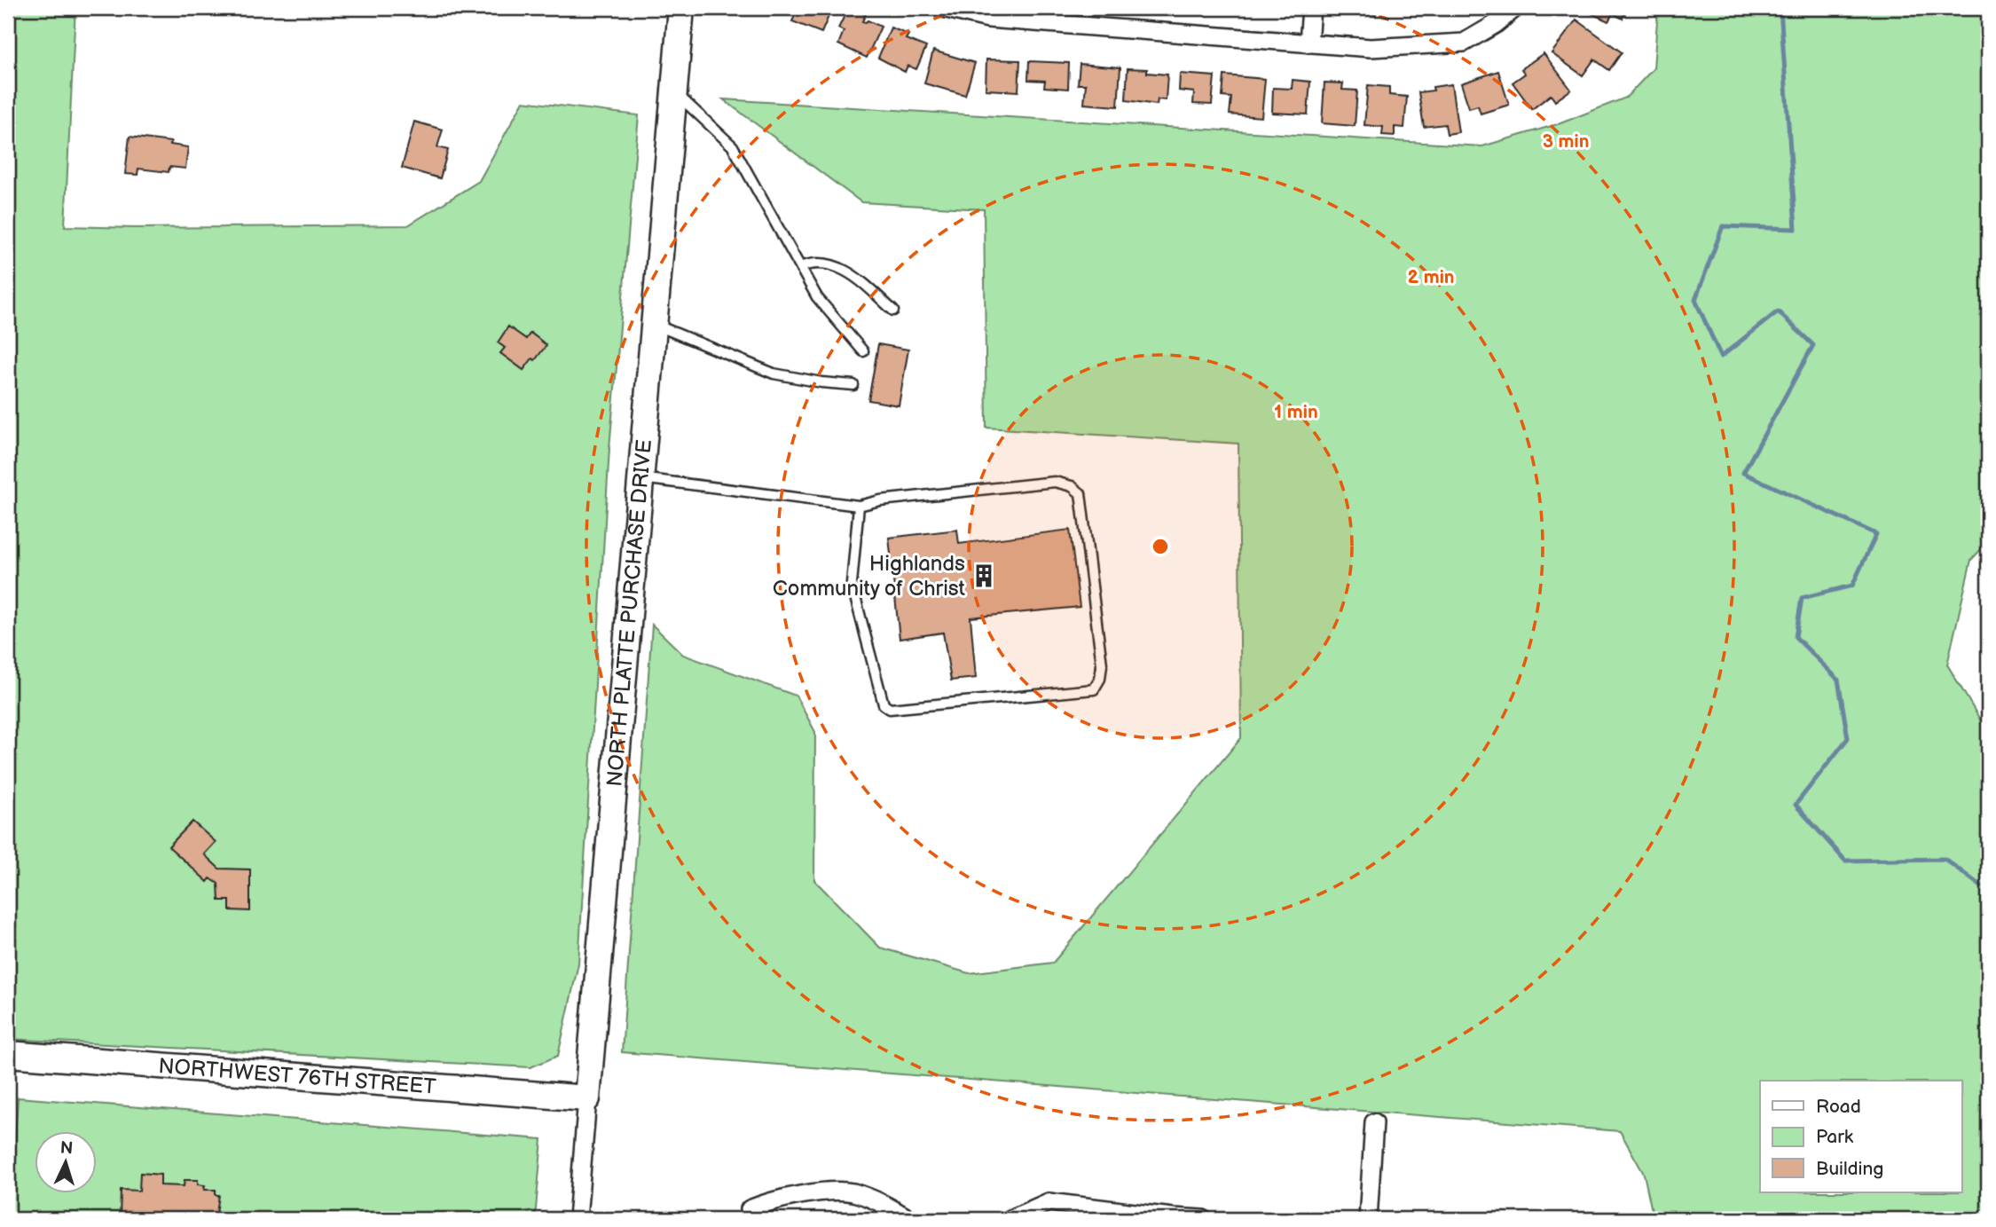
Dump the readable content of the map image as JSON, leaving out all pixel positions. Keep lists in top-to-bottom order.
{
  "streets": {
    "street": ["NORTH PLATTE PURCHASE DRIVE", "NORTHWEST 76TH STREET"]
  },
  "crossings": [
    ["NORTH PLATTE PURCHASE DRIVE", "NORTHWEST 76TH STREET"]
  ],
  "places": {
    "building": ["Highlands Community of Christ"]
  },
  "legend": ["Road", "Park", "Building"],
  "north": "top",
  "rings": ["3 min", "2 min", "1 min"]
}
